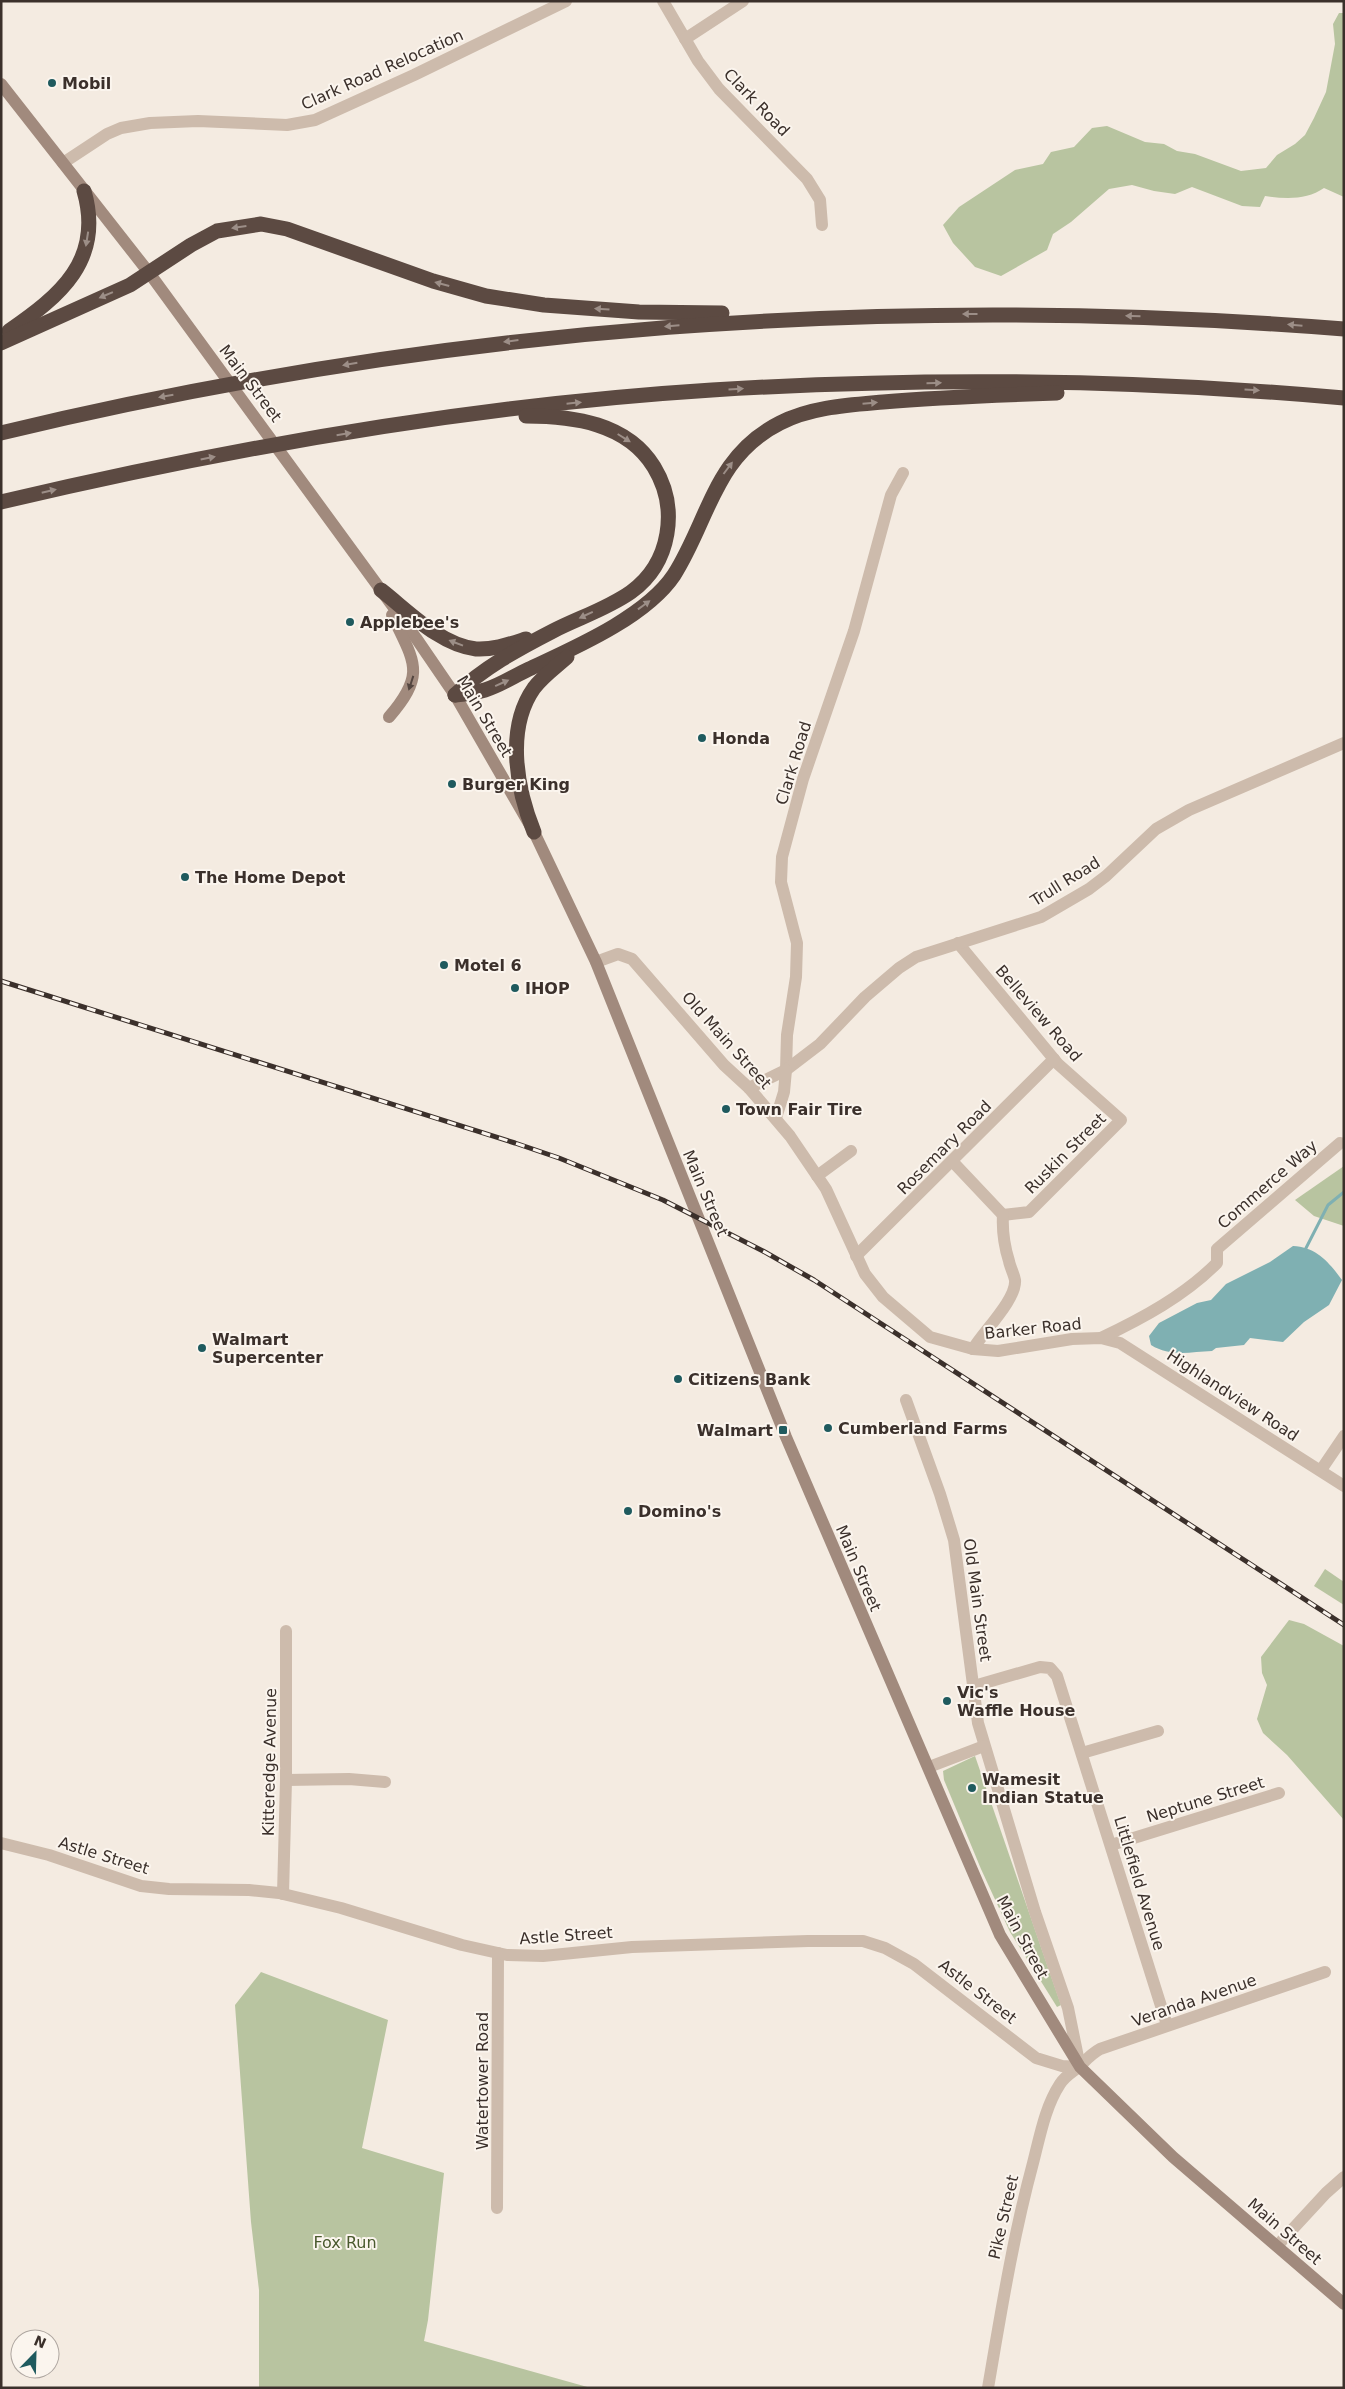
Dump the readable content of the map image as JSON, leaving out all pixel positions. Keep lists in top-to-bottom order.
{
  "streets": {
    "main road": ["Main Street"],
    "street": [
      "Clark Road Relocation",
      "Clark Road",
      "Trull Road",
      "Belleview Road",
      "Old Main Street",
      "Rosemary Road",
      "Ruskin Street",
      "Commerce Way",
      "Barker Road",
      "Highlandview Road",
      "Kitteredge Avenue",
      "Neptune Street",
      "Astle Street",
      "Littlefield Avenue",
      "Veranda Avenue",
      "Watertower Road",
      "Pike Street"
    ]
  },
  "crossings": [
    ["Clark Road Relocation", "Main Street"],
    ["Clark Road", "Trull Road"],
    ["Main Street", "Old Main Street"],
    ["Main Street", "Astle Street"],
    ["Main Street", "Veranda Avenue"],
    ["Main Street", "Pike Street"],
    ["Trull Road", "Belleview Road"],
    ["Trull Road", "Old Main Street"],
    ["Belleview Road", "Rosemary Road"],
    ["Belleview Road", "Ruskin Street"],
    ["Old Main Street", "Rosemary Road"],
    ["Old Main Street", "Barker Road"],
    ["Old Main Street", "Astle Street"],
    ["Old Main Street", "Littlefield Avenue"],
    ["Old Main Street", "Veranda Avenue"],
    ["Old Main Street", "Pike Street"],
    ["Rosemary Road", "Barker Road"],
    ["Commerce Way", "Barker Road"],
    ["Commerce Way", "Highlandview Road"],
    ["Barker Road", "Highlandview Road"],
    ["Kitteredge Avenue", "Astle Street"],
    ["Neptune Street", "Littlefield Avenue"],
    ["Astle Street", "Veranda Avenue"],
    ["Astle Street", "Watertower Road"],
    ["Astle Street", "Pike Street"],
    ["Littlefield Avenue", "Veranda Avenue"],
    ["Veranda Avenue", "Pike Street"]
  ],
  "parks": ["Fox Run"],
  "places": {
    "other": [
      "Mobil",
      "Applebee's",
      "Honda",
      "Burger King",
      "The Home Depot",
      "Motel 6",
      "IHOP",
      "Town Fair Tire",
      "Walmart Supercenter",
      "Citizens Bank",
      "Cumberland Farms",
      "Domino's",
      "Vic's Waffle House",
      "Wamesit Indian Statue"
    ],
    "transit": ["Walmart"]
  },
  "north": "top right"
}
